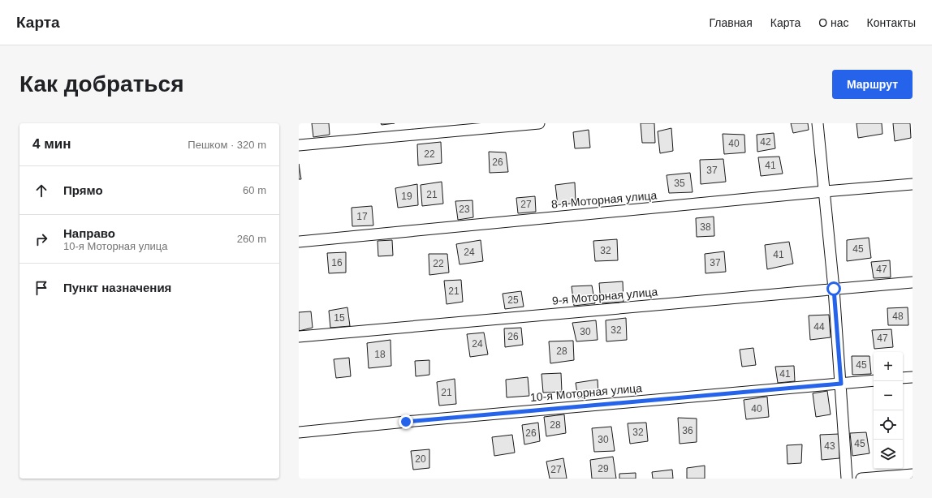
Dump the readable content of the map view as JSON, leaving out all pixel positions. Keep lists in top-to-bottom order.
{
  "streets": {
    "street": ["8-я Моторная улица", "9-я Моторная улица", "10-я Моторная улица"]
  },
  "house_numbers": [
    "42",
    "40",
    "22",
    "26",
    "41",
    "37",
    "35",
    "21",
    "19",
    "27",
    "23",
    "17",
    "38",
    "45",
    "32",
    "24",
    "41",
    "16",
    "37",
    "22",
    "47",
    "21",
    "25",
    "48",
    "15",
    "44",
    "32",
    "30",
    "26",
    "47",
    "24",
    "28",
    "18",
    "45",
    "41",
    "21",
    "40",
    "28",
    "36",
    "32",
    "26",
    "30",
    "45",
    "43",
    "20",
    "29",
    "27"
  ],
  "page": {
    "header": "Карта",
    "nav": [
      "Главная",
      "Карта",
      "О нас",
      "Контакты"
    ],
    "buttons": "Маршрут",
    "title": "Как добраться",
    "heading": ["4 мин", "Пешком · 320 m"],
    "list": [
      ["Прямо", "60 m"],
      ["Направо", "10-я Моторная улица", "260 m"],
      "Пункт назначения"
    ],
    "map_buttons": ["+", "−"]
  }
}
